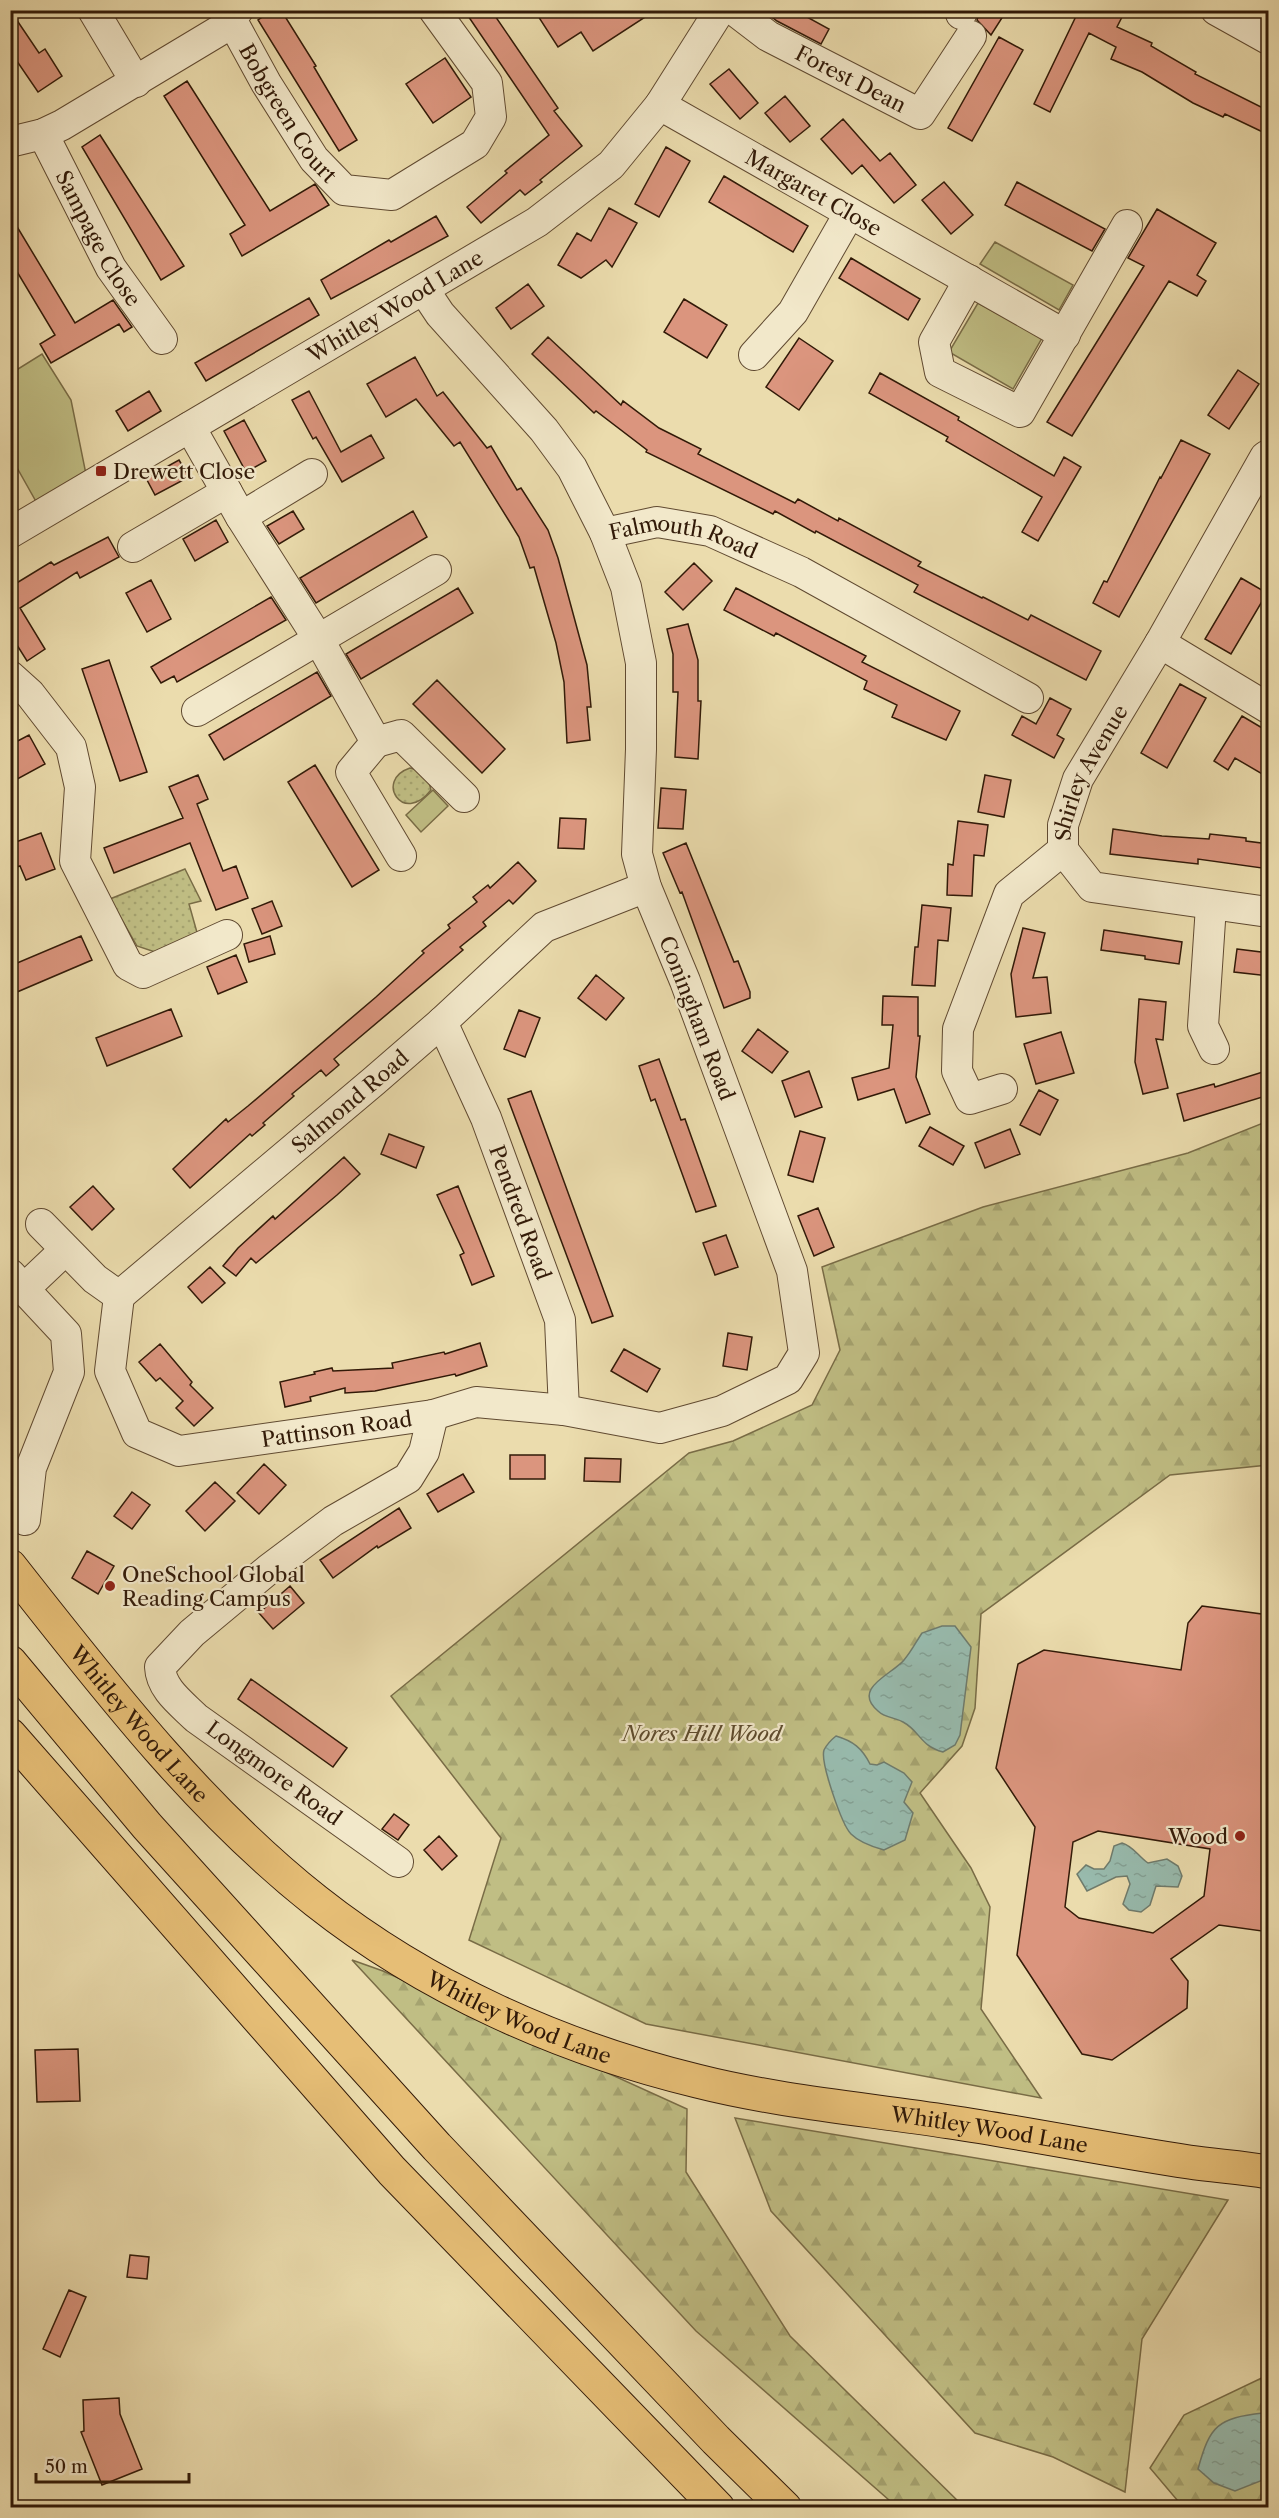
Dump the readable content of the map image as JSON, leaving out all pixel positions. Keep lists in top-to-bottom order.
{
  "streets": {
    "main road": ["Whitley Wood Lane"],
    "street": [
      "Forest Dean",
      "Bobgreen Court",
      "Margaret Close",
      "Sampage Close",
      "Falmouth Road",
      "Shirley Avenue",
      "Coningham Road",
      "Salmond Road",
      "Pendred Road",
      "Pattinson Road",
      "Longmore Road"
    ]
  },
  "crossings": [
    ["Margaret Close", "Whitley Wood Lane"],
    ["Whitley Wood Lane", "Falmouth Road"],
    ["Falmouth Road", "Coningham Road"],
    ["Coningham Road", "Salmond Road"],
    ["Coningham Road", "Pattinson Road"],
    ["Salmond Road", "Pendred Road"],
    ["Salmond Road", "Pattinson Road"],
    ["Pendred Road", "Pattinson Road"],
    ["Pattinson Road", "Longmore Road"]
  ],
  "parks": ["Nores Hill Wood"],
  "places": {
    "transit": ["Drewett Close"],
    "other": ["OneSchool Global Reading Campus", "Wood"]
  },
  "scale_bar": "50 m"
}
